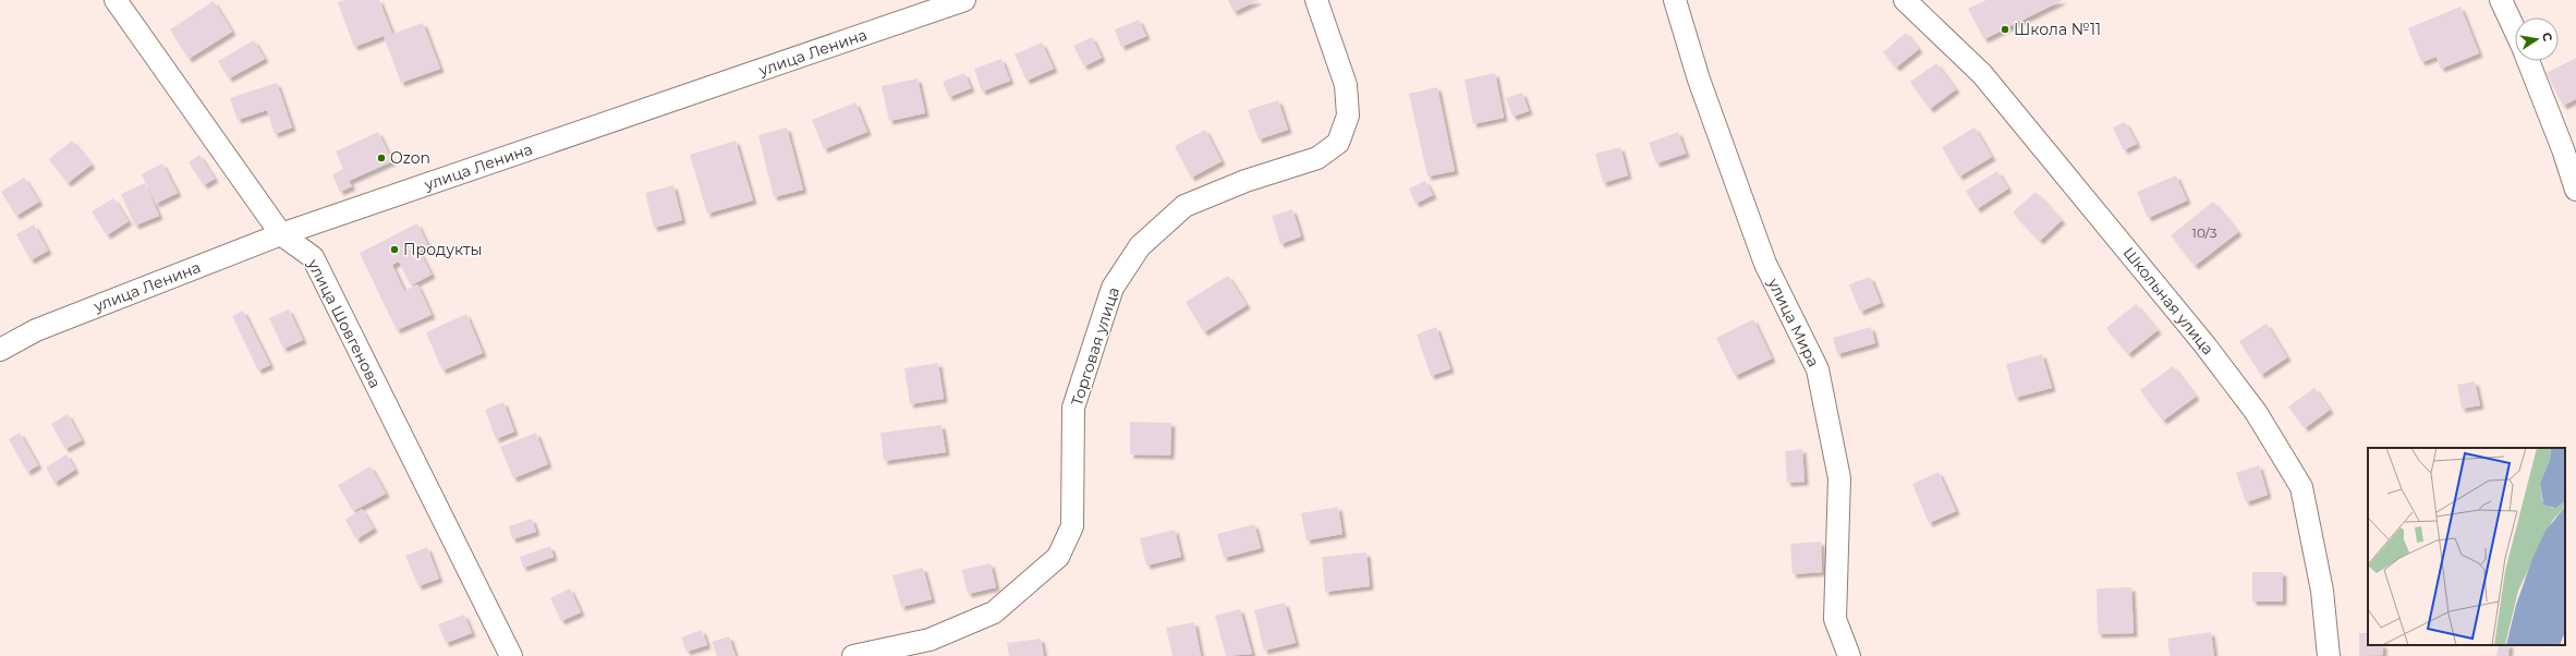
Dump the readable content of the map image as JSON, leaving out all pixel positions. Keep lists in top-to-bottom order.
{
  "streets": {
    "street": [
      "улица Ленина",
      "Школьная улица",
      "улица Мира",
      "улица Шовгенова",
      "Торговая улица"
    ]
  },
  "crossings": [
    ["улица Ленина", "улица Шовгенова"]
  ],
  "places": ["Школа №11", "Ozon", "Продукты"],
  "house_numbers": ["10/3"],
  "north": "right"
}
